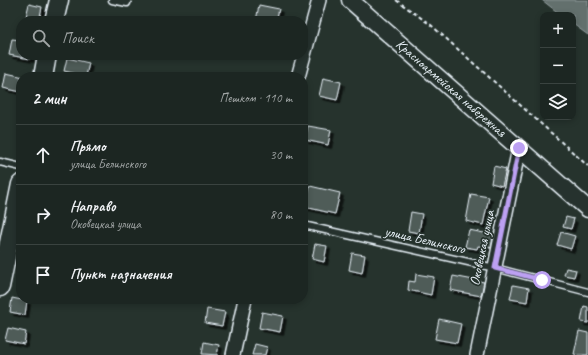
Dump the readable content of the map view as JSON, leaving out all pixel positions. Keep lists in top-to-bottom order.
{
  "streets": {
    "street": ["Красноармейская набережная", "Оковецкая улица"],
    "lane": ["улица Белинского"]
  },
  "crossings": [
    ["Красноармейская набережная", "Оковецкая улица"],
    ["улица Белинского", "Оковецкая улица"]
  ],
  "page": {
    "map_buttons": ["+", "−"],
    "search": "Поиск",
    "heading": ["2 мин", "Пешком · 110 m"],
    "list": [
      ["Прямо", "улица Белинского", "30 m"],
      ["Направо", "Оковецкая улица", "80 m"],
      "Пункт назначения"
    ]
  }
}
